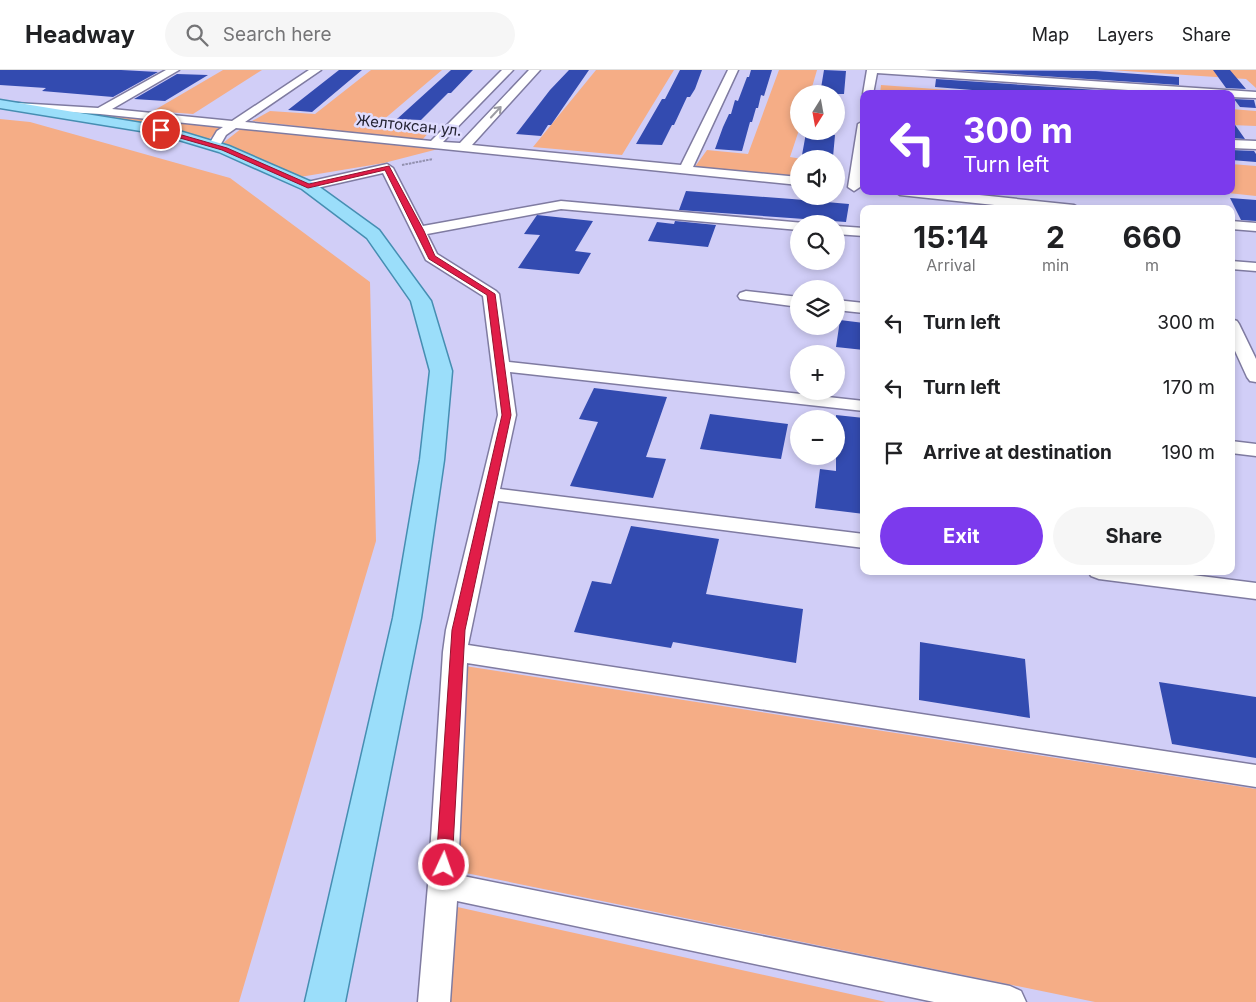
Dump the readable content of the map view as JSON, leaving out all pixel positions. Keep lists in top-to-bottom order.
{
  "streets": {
    "street": ["Желтоксан ул."]
  },
  "north": "bottom",
  "page": {
    "header": "Headway",
    "search": "Search here",
    "nav": ["Map", "Layers", "Share"],
    "map_buttons": ["+", "−"],
    "turn": ["300 m", "Turn left"],
    "eta": [
      "15:14",
      "Arrival",
      "2",
      "min",
      "660",
      "m"
    ],
    "list": [
      {
        "name": "Turn left",
        "value": "300 m"
      },
      {
        "name": "Turn left",
        "value": "170 m"
      },
      {
        "name": "Arrive at destination",
        "value": "190 m"
      }
    ],
    "buttons": ["Exit", "Share"]
  }
}
